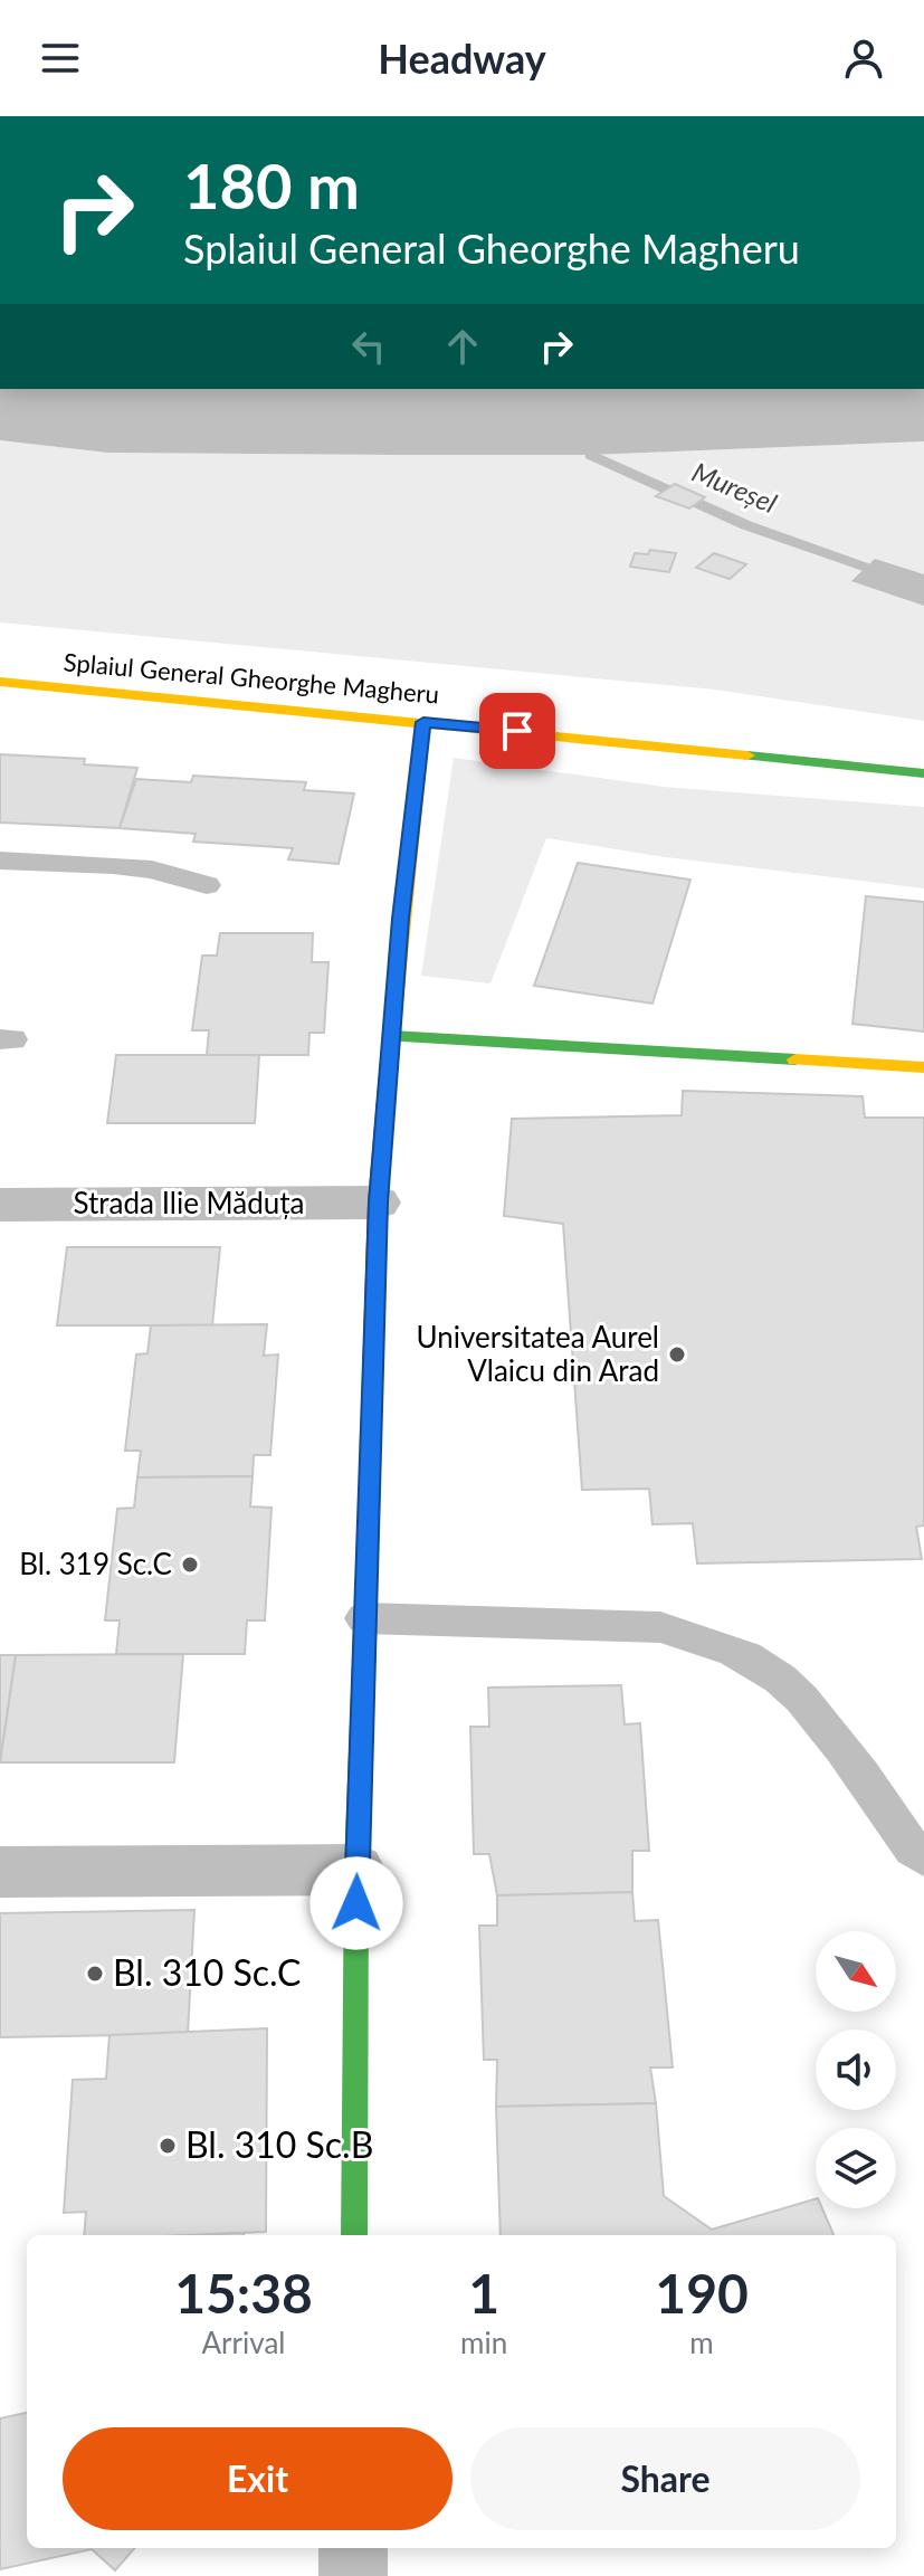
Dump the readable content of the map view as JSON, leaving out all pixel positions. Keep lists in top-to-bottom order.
{
  "streets": {
    "street": ["Splaiul General Gheorghe Magheru", "Strada Ilie Măduța"]
  },
  "water": ["Mureșel"],
  "places": [
    "Universitatea Aurel Vlaicu din Arad",
    "Bl. 319 Sc.C",
    "Bl. 310 Sc.C",
    "Bl. 310 Sc.B"
  ],
  "north": "bottom right",
  "page": {
    "header": "Headway",
    "turn": ["180 m", "Splaiul General Gheorghe Magheru"],
    "eta": [
      "15:38",
      "Arrival",
      "1",
      "min",
      "190",
      "m"
    ],
    "buttons": ["Exit", "Share"]
  }
}
